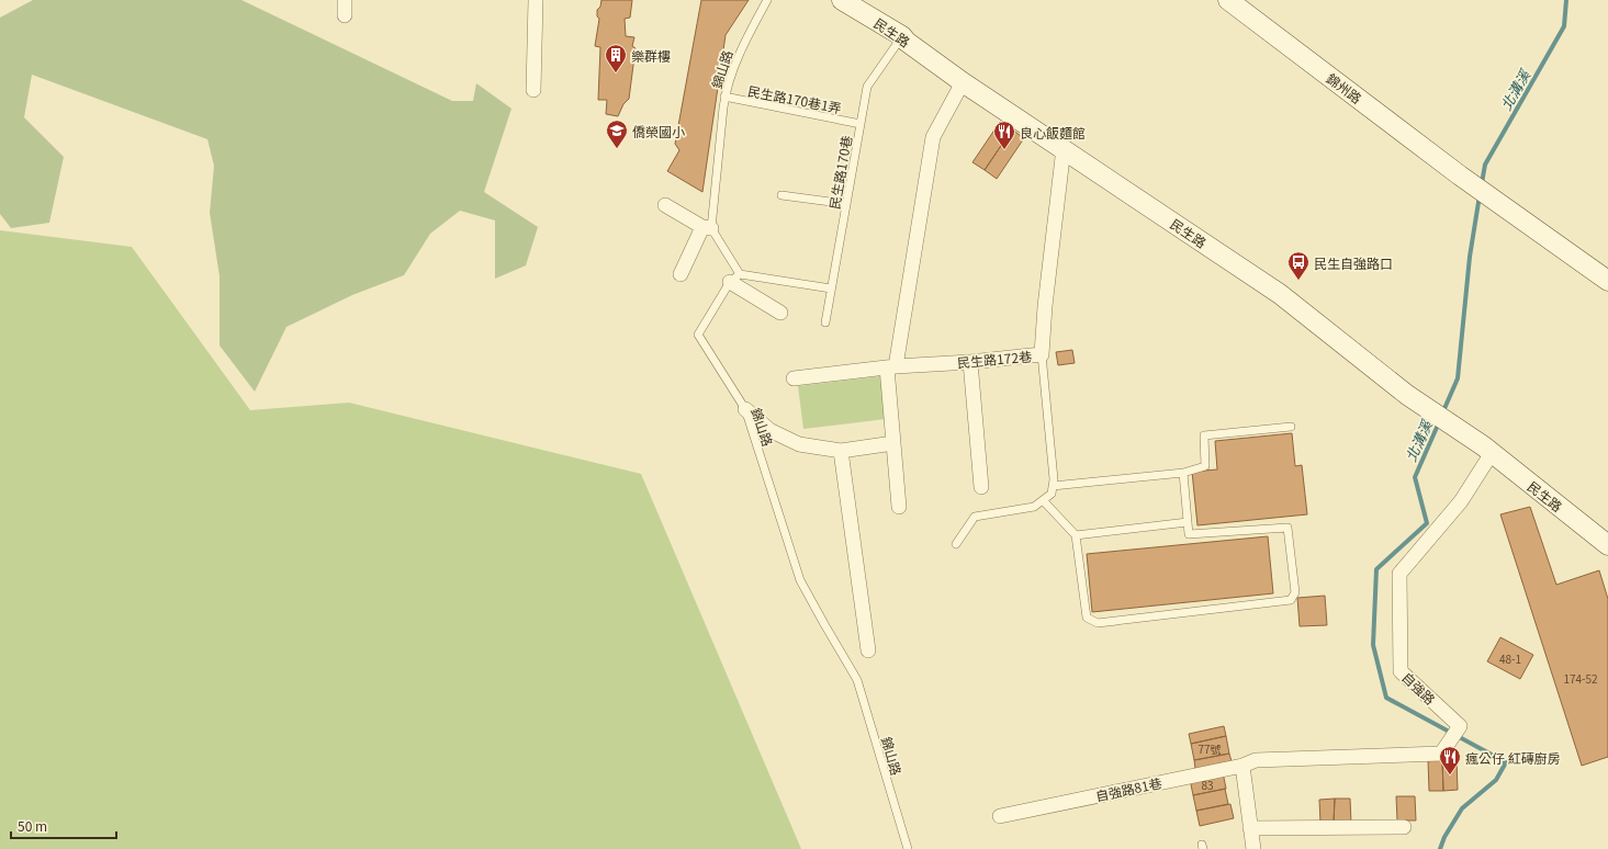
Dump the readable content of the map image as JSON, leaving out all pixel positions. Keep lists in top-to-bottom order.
{
  "streets": {
    "street": [
      "民生路",
      "錦州路",
      "民生路172巷",
      "自強路",
      "自強路81巷"
    ],
    "lane": ["錦山路", "民生路170巷1弄", "民生路170巷"]
  },
  "crossings": [
    ["民生路", "民生路170巷"],
    ["民生路", "民生路172巷"],
    ["民生路", "自強路"],
    ["錦山路", "民生路170巷1弄"],
    ["民生路170巷1弄", "民生路170巷"],
    ["自強路", "自強路81巷"]
  ],
  "water": ["北溝溪"],
  "places": {
    "building": ["樂群樓"],
    "school or university": ["僑榮國小"],
    "restaurant": ["良心飯麵館", "瘋公仔 紅磚廚房"],
    "bus stop": ["民生自強路口"]
  },
  "house_numbers": [
    "48-1",
    "174-52",
    "77號",
    "83"
  ],
  "scale_bar": "50 m"
}
